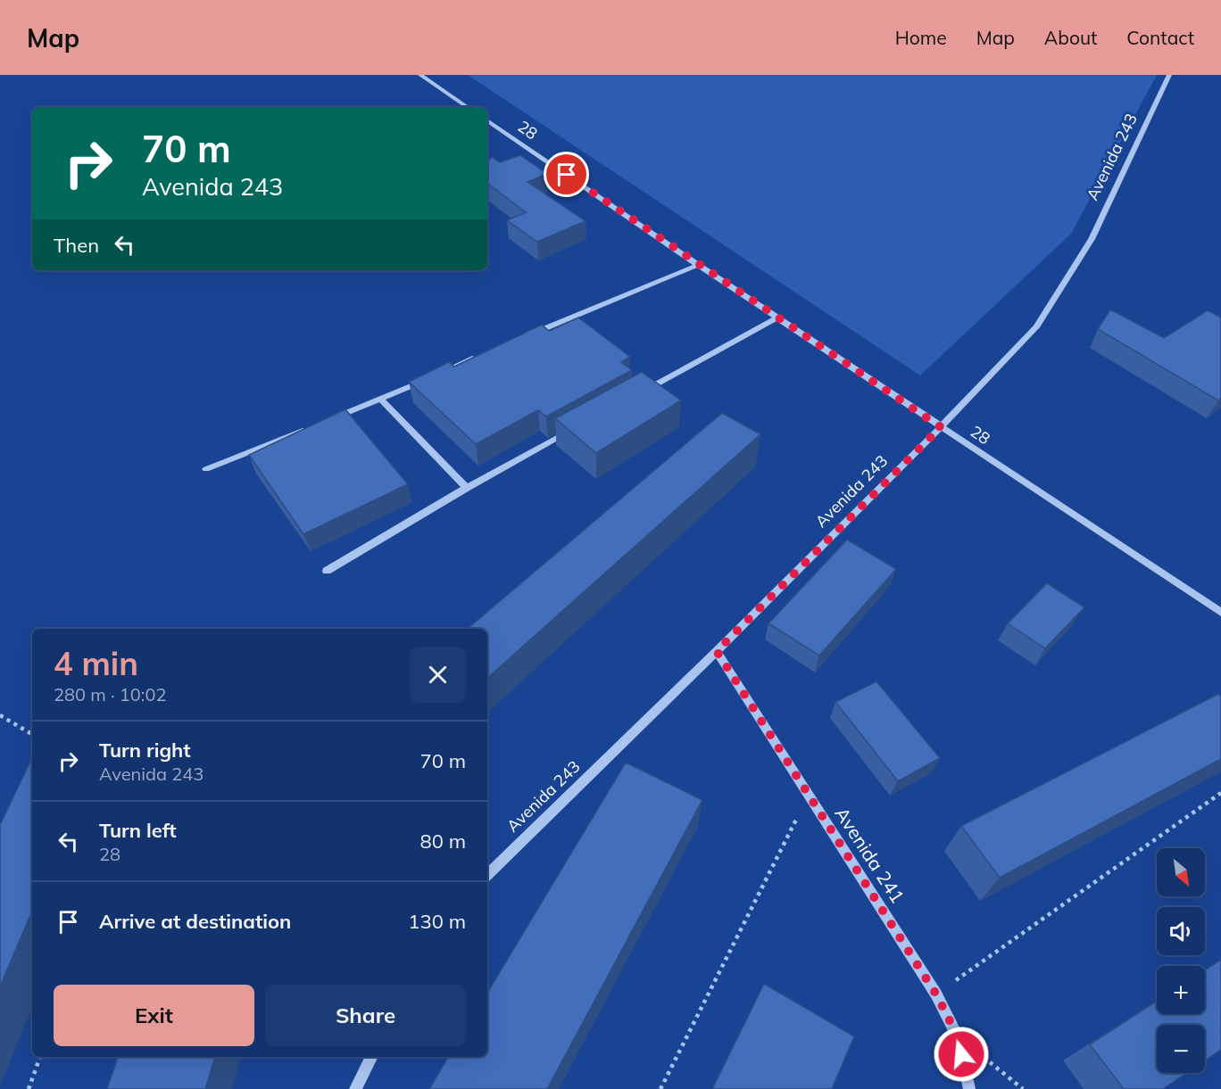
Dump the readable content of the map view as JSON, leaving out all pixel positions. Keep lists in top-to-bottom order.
{
  "streets": {
    "street": ["28", "Avenida 243", "Avenida 241"]
  },
  "crossings": [
    ["28", "Avenida 243"],
    ["Avenida 243", "Avenida 241"]
  ],
  "north": "bottom right",
  "page": {
    "header": "Map",
    "nav": [
      "Home",
      "Map",
      "About",
      "Contact"
    ],
    "turn": ["70 m", "Avenida 243"],
    "then": "Then",
    "heading": ["4 min", "280 m · 10:02"],
    "list": [
      {
        "name": "Turn right",
        "note": "Avenida 243",
        "value": "70 m"
      },
      {
        "name": "Turn left",
        "note": "28",
        "value": "80 m"
      },
      {
        "name": "Arrive at destination",
        "value": "130 m"
      }
    ],
    "map_buttons": ["+", "−"],
    "buttons": ["Exit", "Share"]
  }
}
